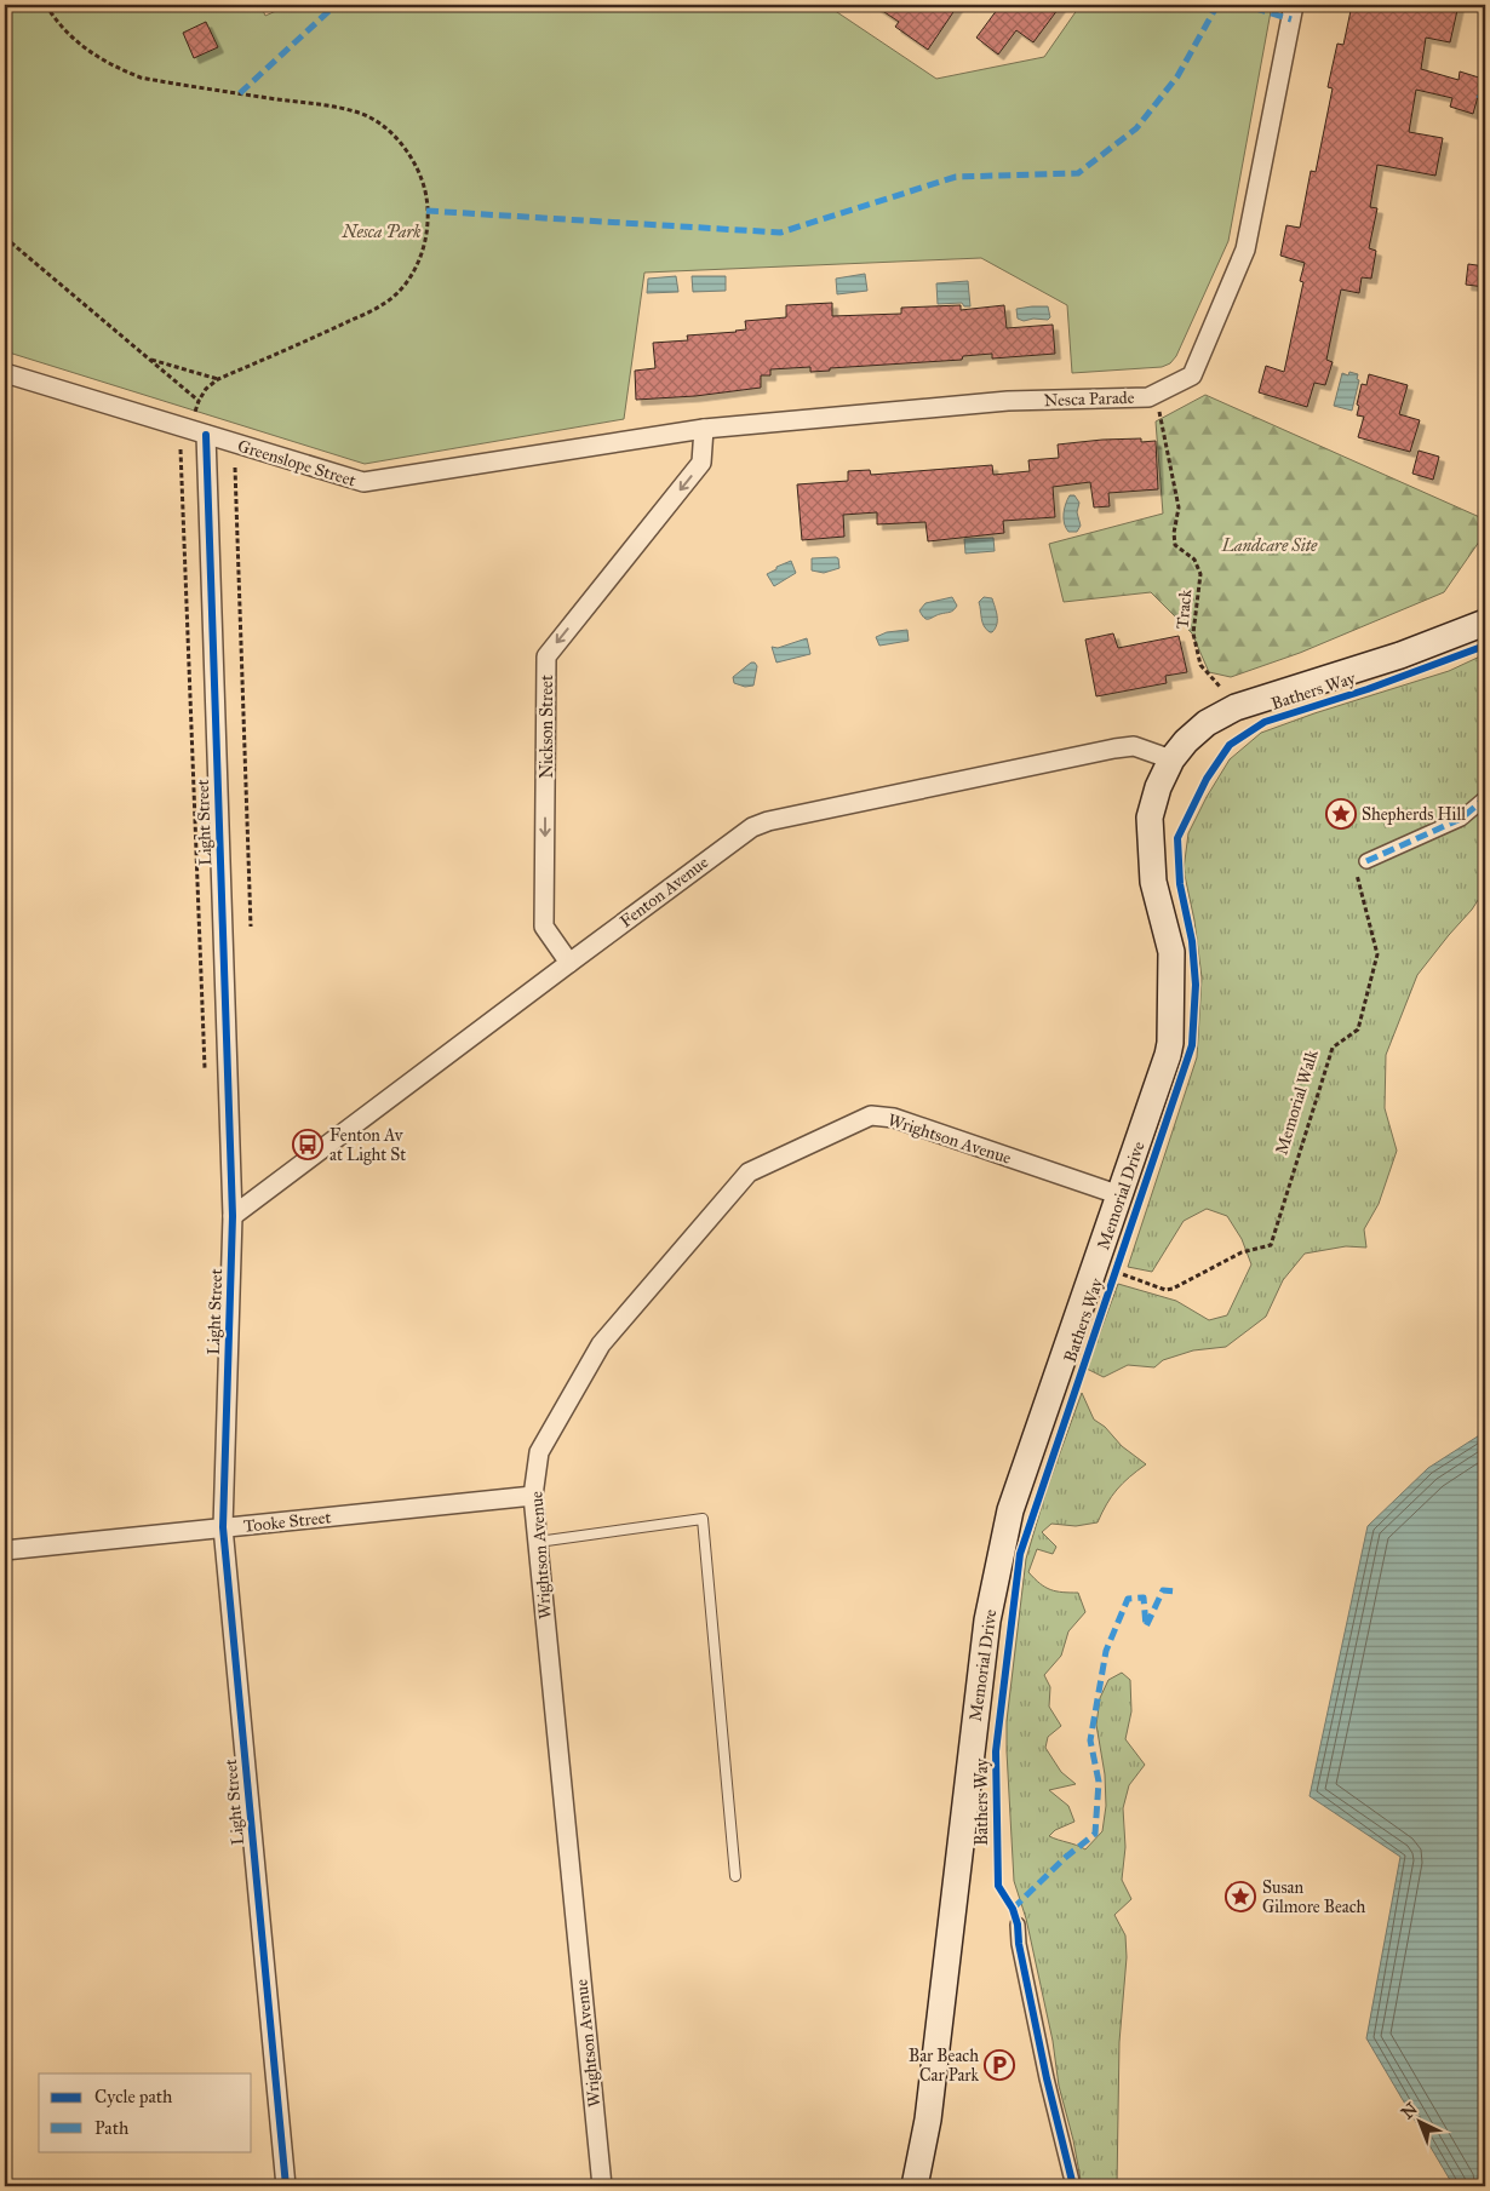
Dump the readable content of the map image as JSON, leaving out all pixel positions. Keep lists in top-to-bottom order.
{
  "streets": {
    "main road": ["Memorial Drive"],
    "street": [
      "Nesca Parade",
      "Greenslope Street",
      "Nickson Street",
      "Light Street",
      "Fenton Avenue",
      "Wrightson Avenue",
      "Tooke Street"
    ],
    "path": ["Track", "Memorial Walk"],
    "cycle path": ["Bathers Way"]
  },
  "crossings": [
    ["Nesca Parade", "Greenslope Street"],
    ["Nesca Parade", "Track"],
    ["Nesca Parade", "Nickson Street"],
    ["Greenslope Street", "Nickson Street"],
    ["Greenslope Street", "Light Street"],
    ["Bathers Way", "Memorial Walk"],
    ["Nickson Street", "Fenton Avenue"],
    ["Light Street", "Fenton Avenue"],
    ["Light Street", "Tooke Street"],
    ["Fenton Avenue", "Memorial Drive"],
    ["Wrightson Avenue", "Memorial Drive"],
    ["Wrightson Avenue", "Tooke Street"]
  ],
  "one_way": ["Nickson Street"],
  "parks": ["Nesca Park", "Landcare Site"],
  "places": {
    "place": ["Shepherds Hill", "Susan Gilmore Beach"],
    "bus stop": ["Fenton Av at Light St"],
    "parking": ["Bar Beach Car Park"]
  },
  "legend": ["Cycle path", "Path"],
  "north": "top left"
}
